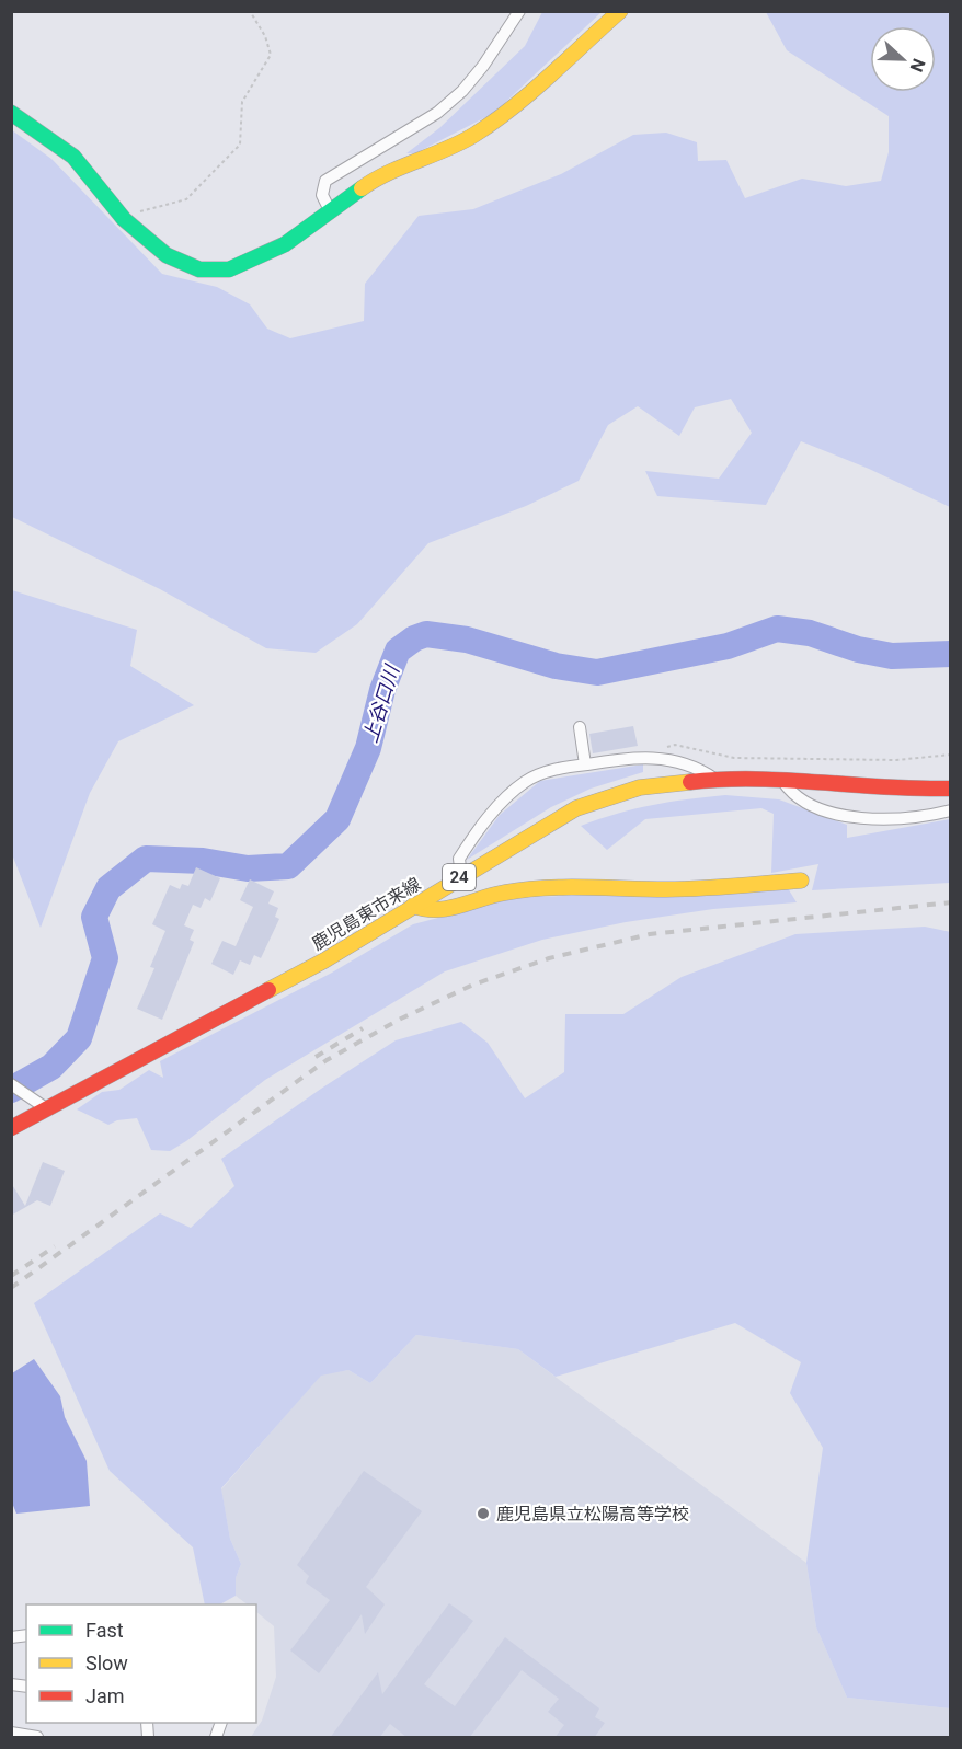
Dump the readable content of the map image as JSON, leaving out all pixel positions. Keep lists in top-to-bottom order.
{
  "streets": {
    "street": ["24", "鹿児島東市来線"]
  },
  "water": ["上谷口川"],
  "places": ["鹿児島県立松陽高等学校"],
  "legend": ["Fast", "Slow", "Jam"],
  "north": "right"
}
